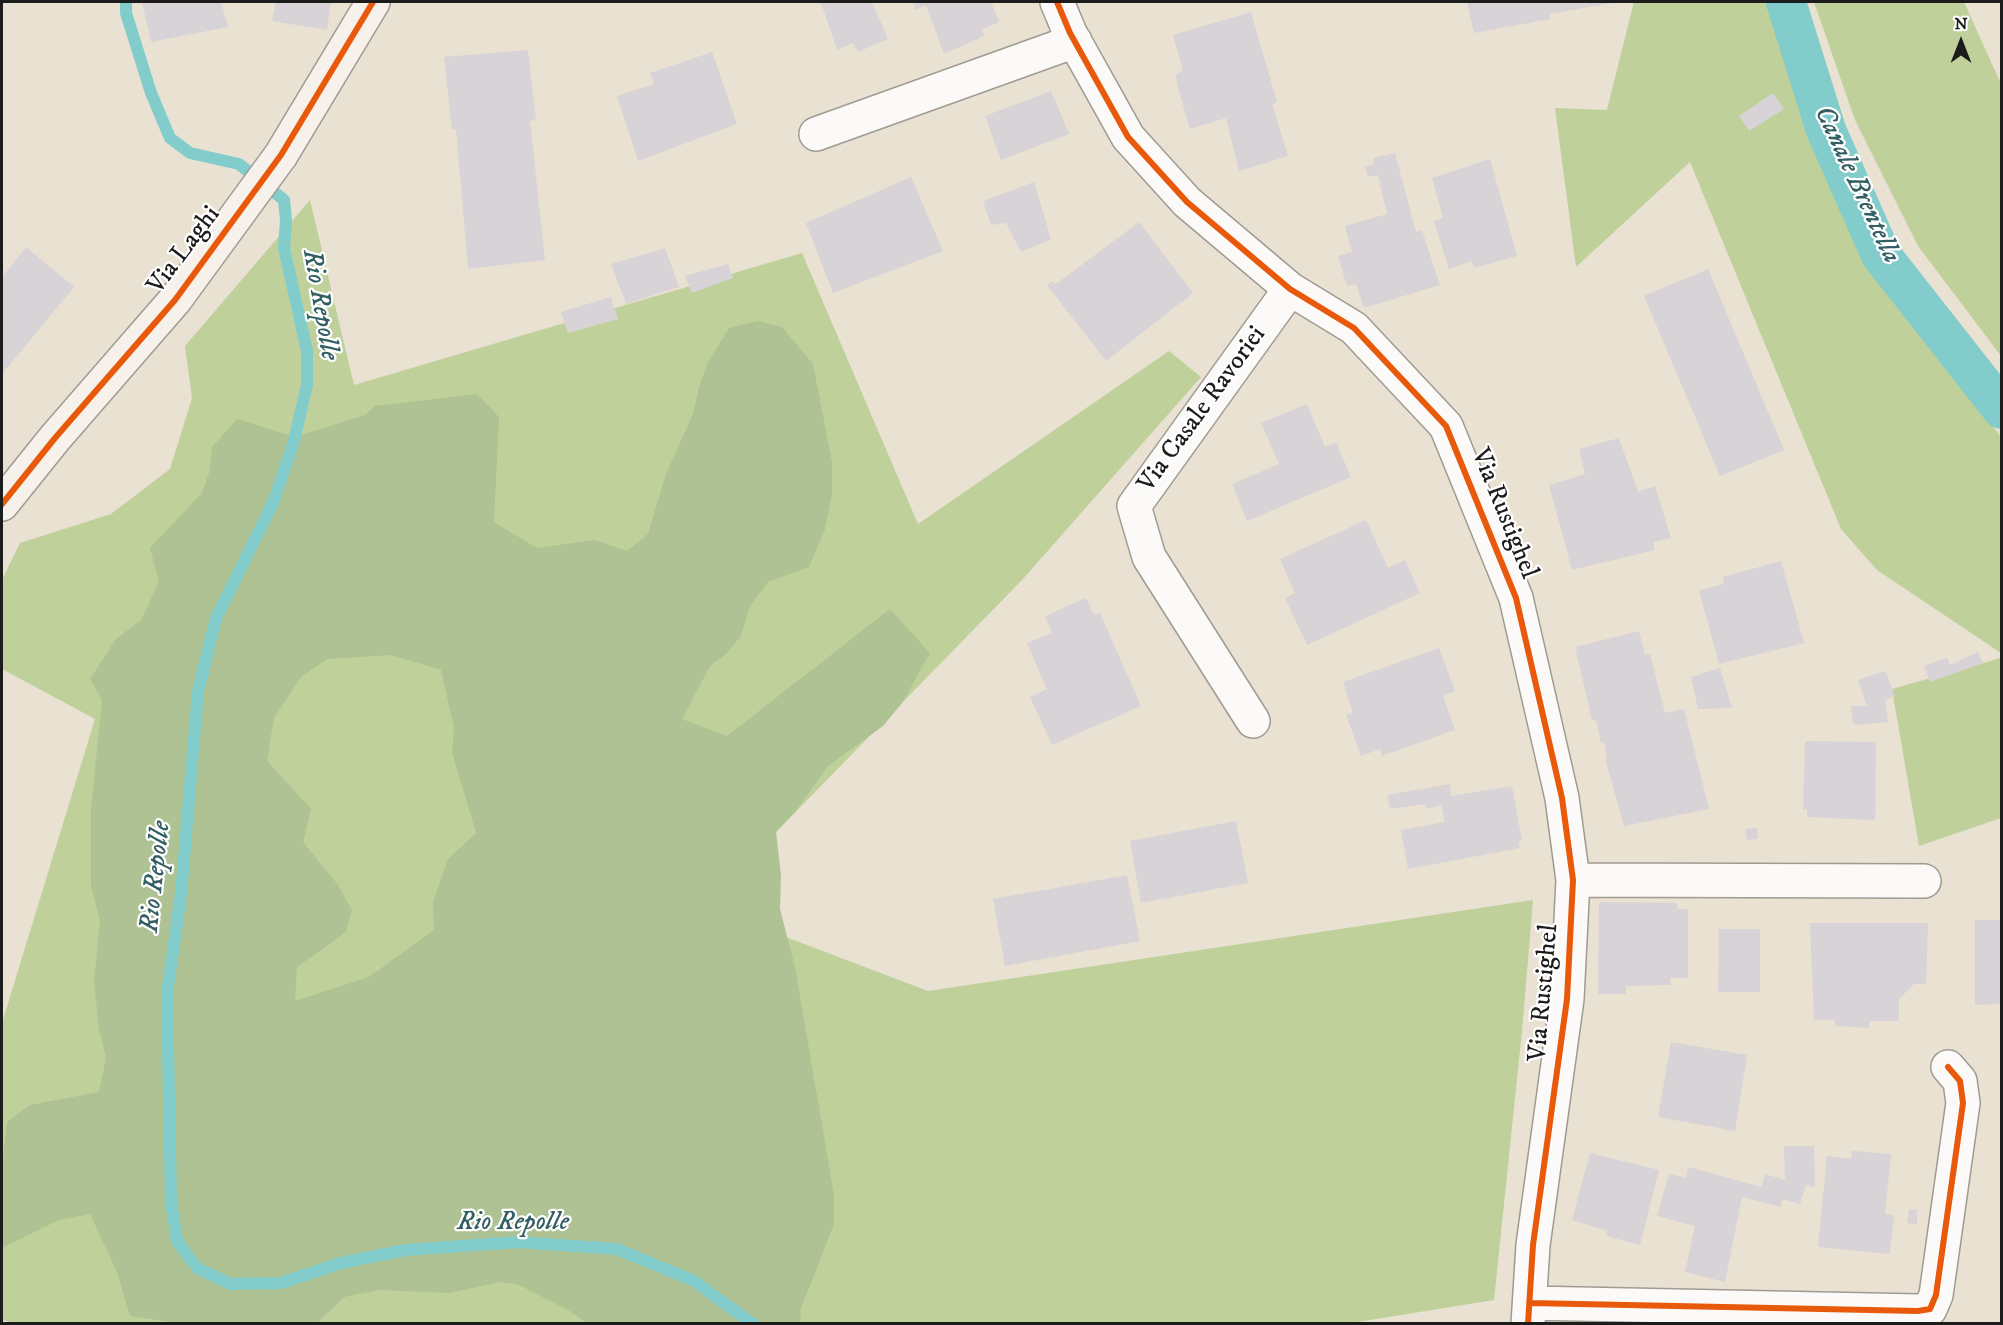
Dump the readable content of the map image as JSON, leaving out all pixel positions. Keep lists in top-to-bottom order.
{
  "streets": {
    "street": ["Via Laghi", "Via Casale Ravoriei", "Via Rustighel"]
  },
  "crossings": [
    ["Via Casale Ravoriei", "Via Rustighel"]
  ],
  "water": ["Canale Brentella", "Rio Repolle"],
  "north": "top"
}
